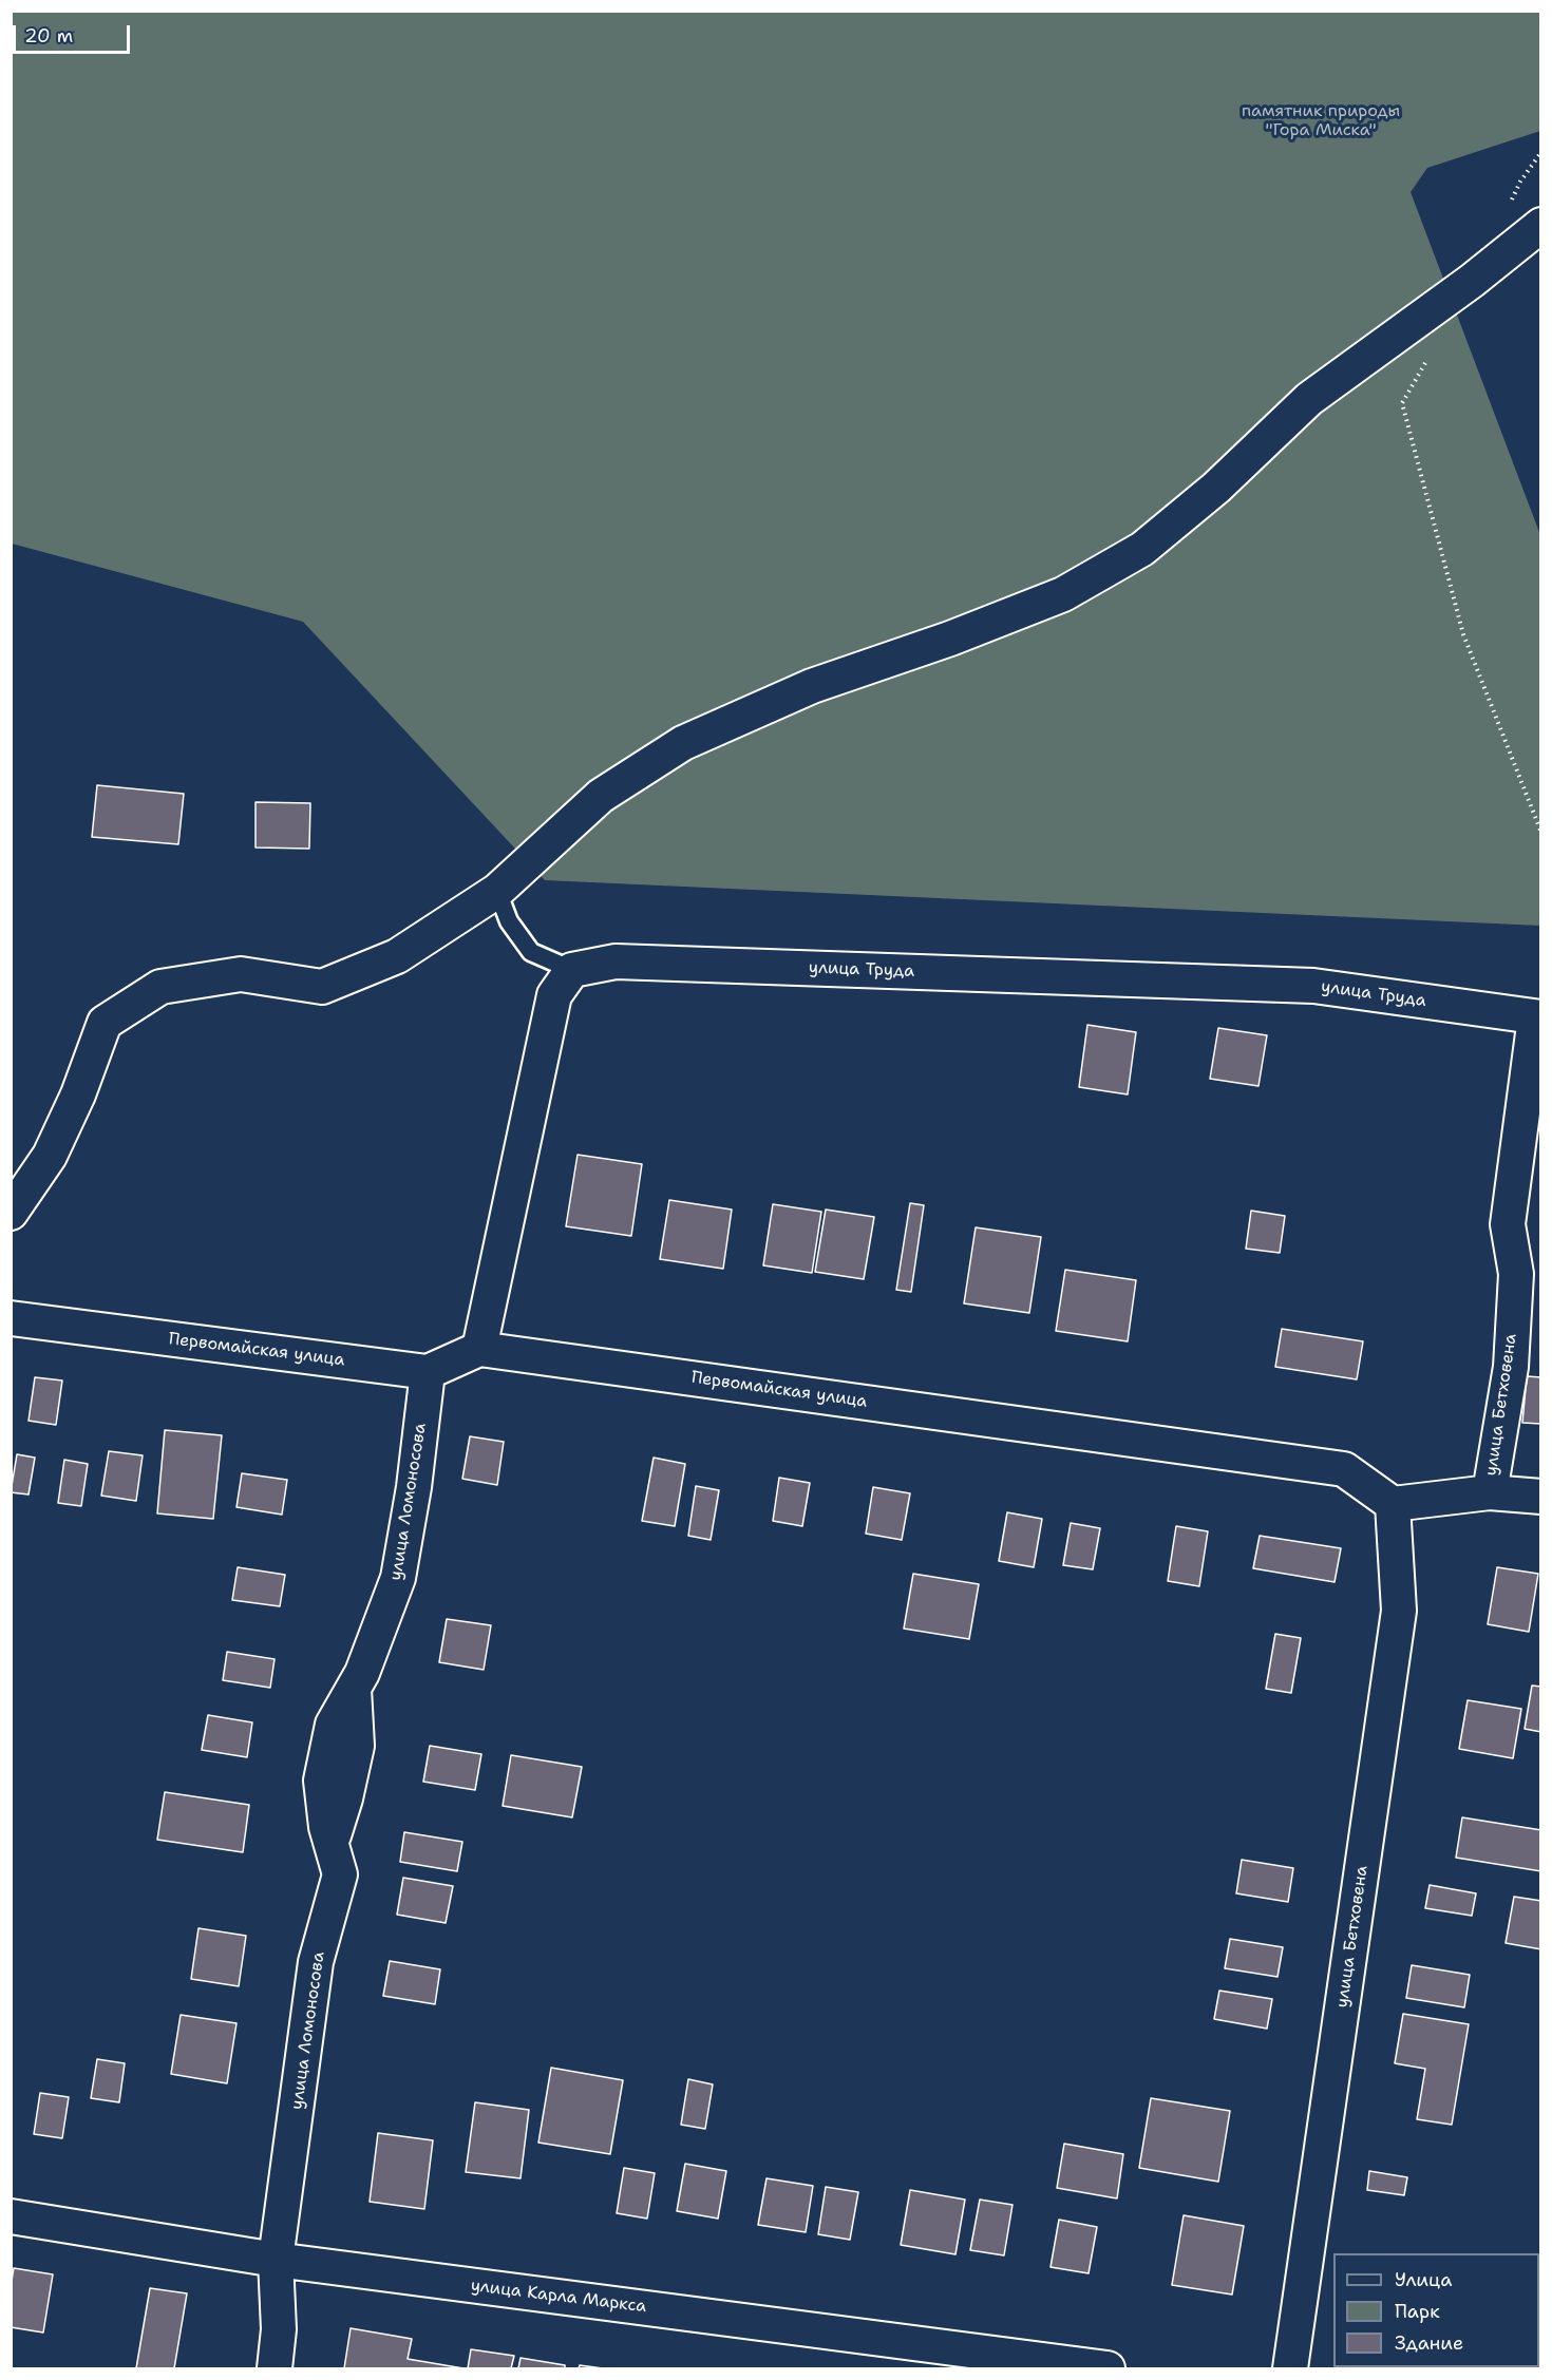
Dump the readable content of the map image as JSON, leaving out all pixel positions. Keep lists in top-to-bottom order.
{
  "streets": {
    "street": [
      "улица Труда",
      "Первомайская улица",
      "улица Бетховена",
      "улица Ломоносова",
      "улица Карла Маркса"
    ]
  },
  "crossings": [
    ["улица Труда", "улица Бетховена"],
    ["Первомайская улица", "улица Бетховена"],
    ["Первомайская улица", "улица Ломоносова"],
    ["улица Ломоносова", "улица Карла Маркса"]
  ],
  "parks": ["памятник природы \"Гора Миска\""],
  "legend": ["Улица", "Парк", "Здание"],
  "scale_bar": "20 m"
}
